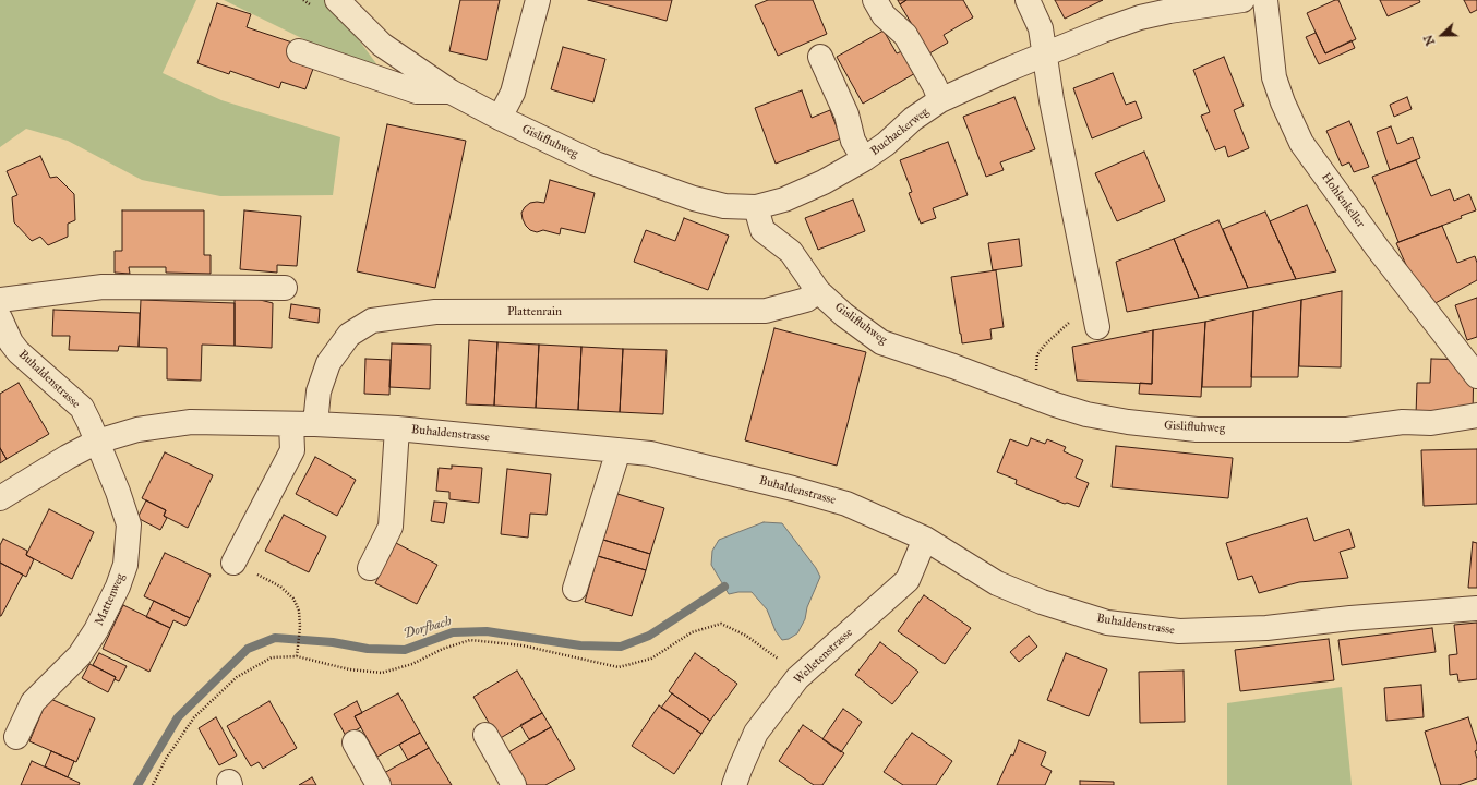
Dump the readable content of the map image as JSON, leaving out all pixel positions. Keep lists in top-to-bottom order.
{
  "streets": {
    "street": [
      "Buchackerweg",
      "Gislifluhweg",
      "Hohlenkeller",
      "Plattenrain",
      "Buhaldenstrasse",
      "Mattenweg",
      "Welletenstrasse"
    ]
  },
  "crossings": [
    ["Buchackerweg", "Gislifluhweg"],
    ["Gislifluhweg", "Plattenrain"],
    ["Plattenrain", "Buhaldenstrasse"],
    ["Buhaldenstrasse", "Mattenweg"],
    ["Buhaldenstrasse", "Welletenstrasse"]
  ],
  "water": ["Dorfbach"],
  "north": "left"
}
